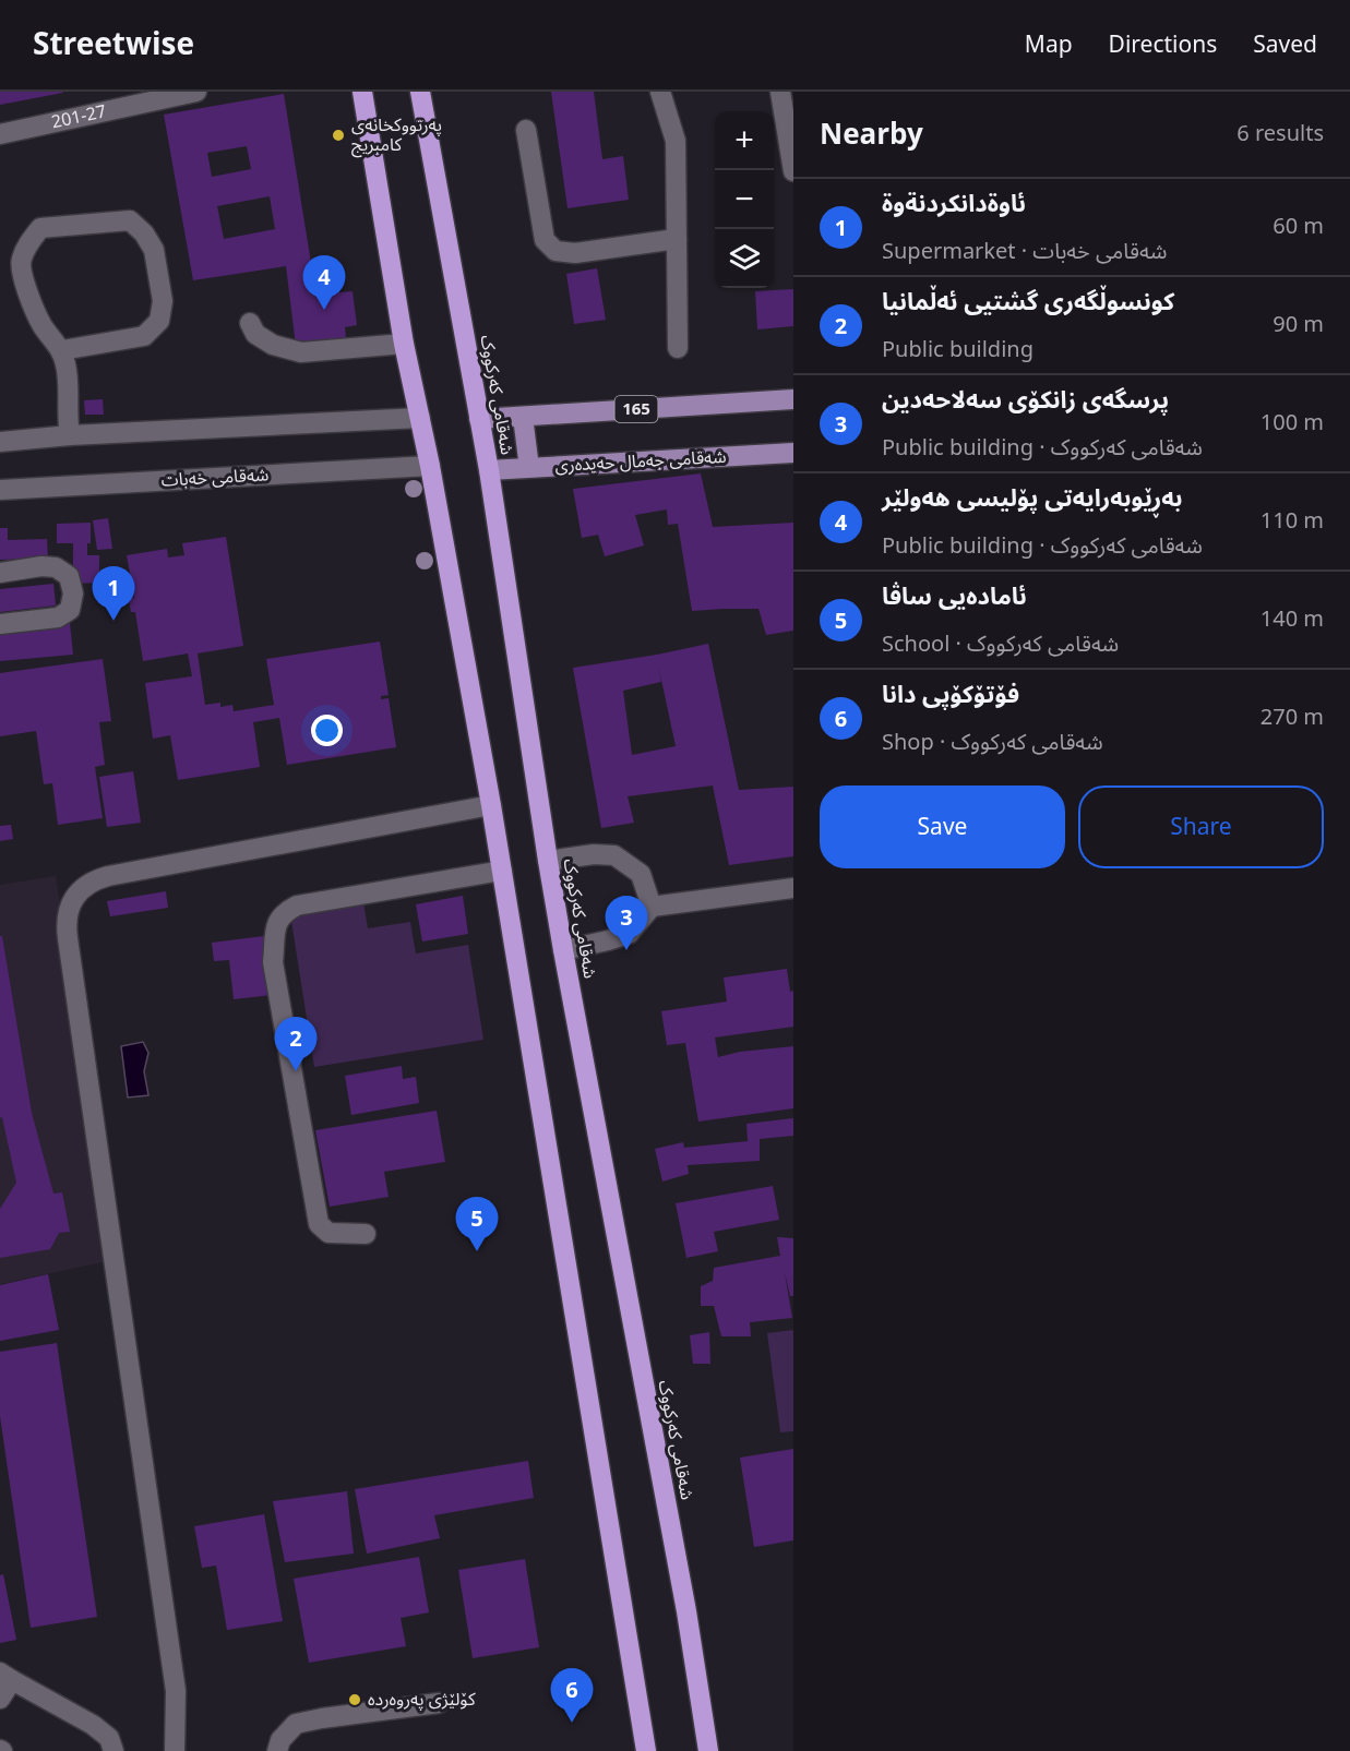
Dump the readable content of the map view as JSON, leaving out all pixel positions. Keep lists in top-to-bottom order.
{
  "streets": {
    "highway": ["شەقامی کەرکووک"],
    "main road": ["165", "شەقامی جەمال حەیدەری"],
    "street": ["201-27", "شەقامی خەبات"]
  },
  "crossings": [
    ["شەقامی کەرکووک", "165"],
    ["شەقامی کەرکووک", "شەقامی جەمال حەیدەری"]
  ],
  "places": ["پەرتووکخانەی کامبریج", "کۆلێژی پەروەردە"],
  "page": {
    "header": "Streetwise",
    "nav": ["Map", "Directions", "Saved"],
    "heading": ["Nearby", "6 results"],
    "map_buttons": ["+", "−"],
    "list": [
      {
        "mark": "1",
        "name": "ئاوةدانكردنةوة",
        "note": "Supermarket · شەقامی خەبات",
        "value": "60 m"
      },
      {
        "mark": "2",
        "name": "کونسوڵگەری گشتیی ئەڵمانیا",
        "note": "Public building",
        "value": "90 m"
      },
      {
        "mark": "3",
        "name": "پرسگەی زانکۆی سەلاحەدین",
        "note": "Public building · شەقامی کەرکووک",
        "value": "100 m"
      },
      {
        "mark": "4",
        "name": "بەڕێوبەرایەتی پۆلیسی هەولێر",
        "note": "Public building · شەقامی کەرکووک",
        "value": "110 m"
      },
      {
        "mark": "5",
        "name": "ئامادەیی ساڤا",
        "note": "School · شەقامی کەرکووک",
        "value": "140 m"
      },
      {
        "mark": "6",
        "name": "فۆتۆکۆپی دانا",
        "note": "Shop · شەقامی کەرکووک",
        "value": "270 m"
      }
    ],
    "pins": [
      "4",
      "1",
      "3",
      "2",
      "5",
      "6"
    ],
    "buttons": ["Save", "Share"]
  }
}
